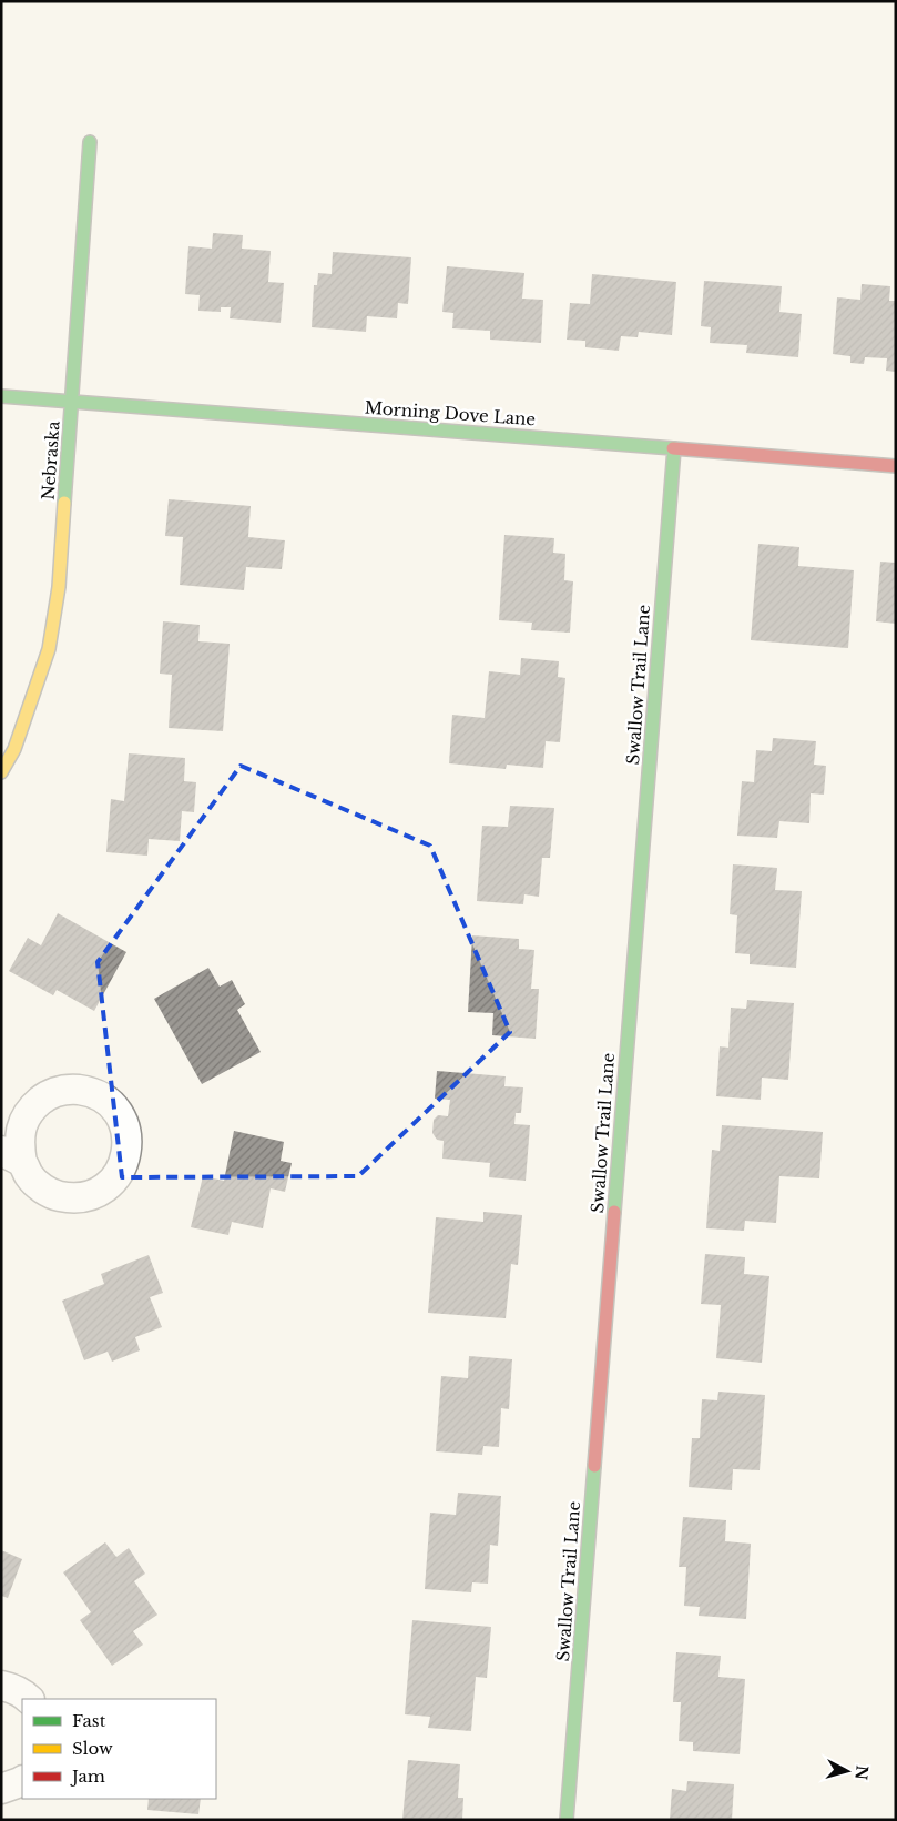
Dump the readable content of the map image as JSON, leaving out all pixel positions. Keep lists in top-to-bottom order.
{
  "streets": {
    "street": ["Morning Dove Lane", "Nebraska", "Swallow Trail Lane"]
  },
  "crossings": [
    ["Morning Dove Lane", "Nebraska"],
    ["Morning Dove Lane", "Swallow Trail Lane"]
  ],
  "legend": ["Fast", "Slow", "Jam"],
  "north": "right"
}
